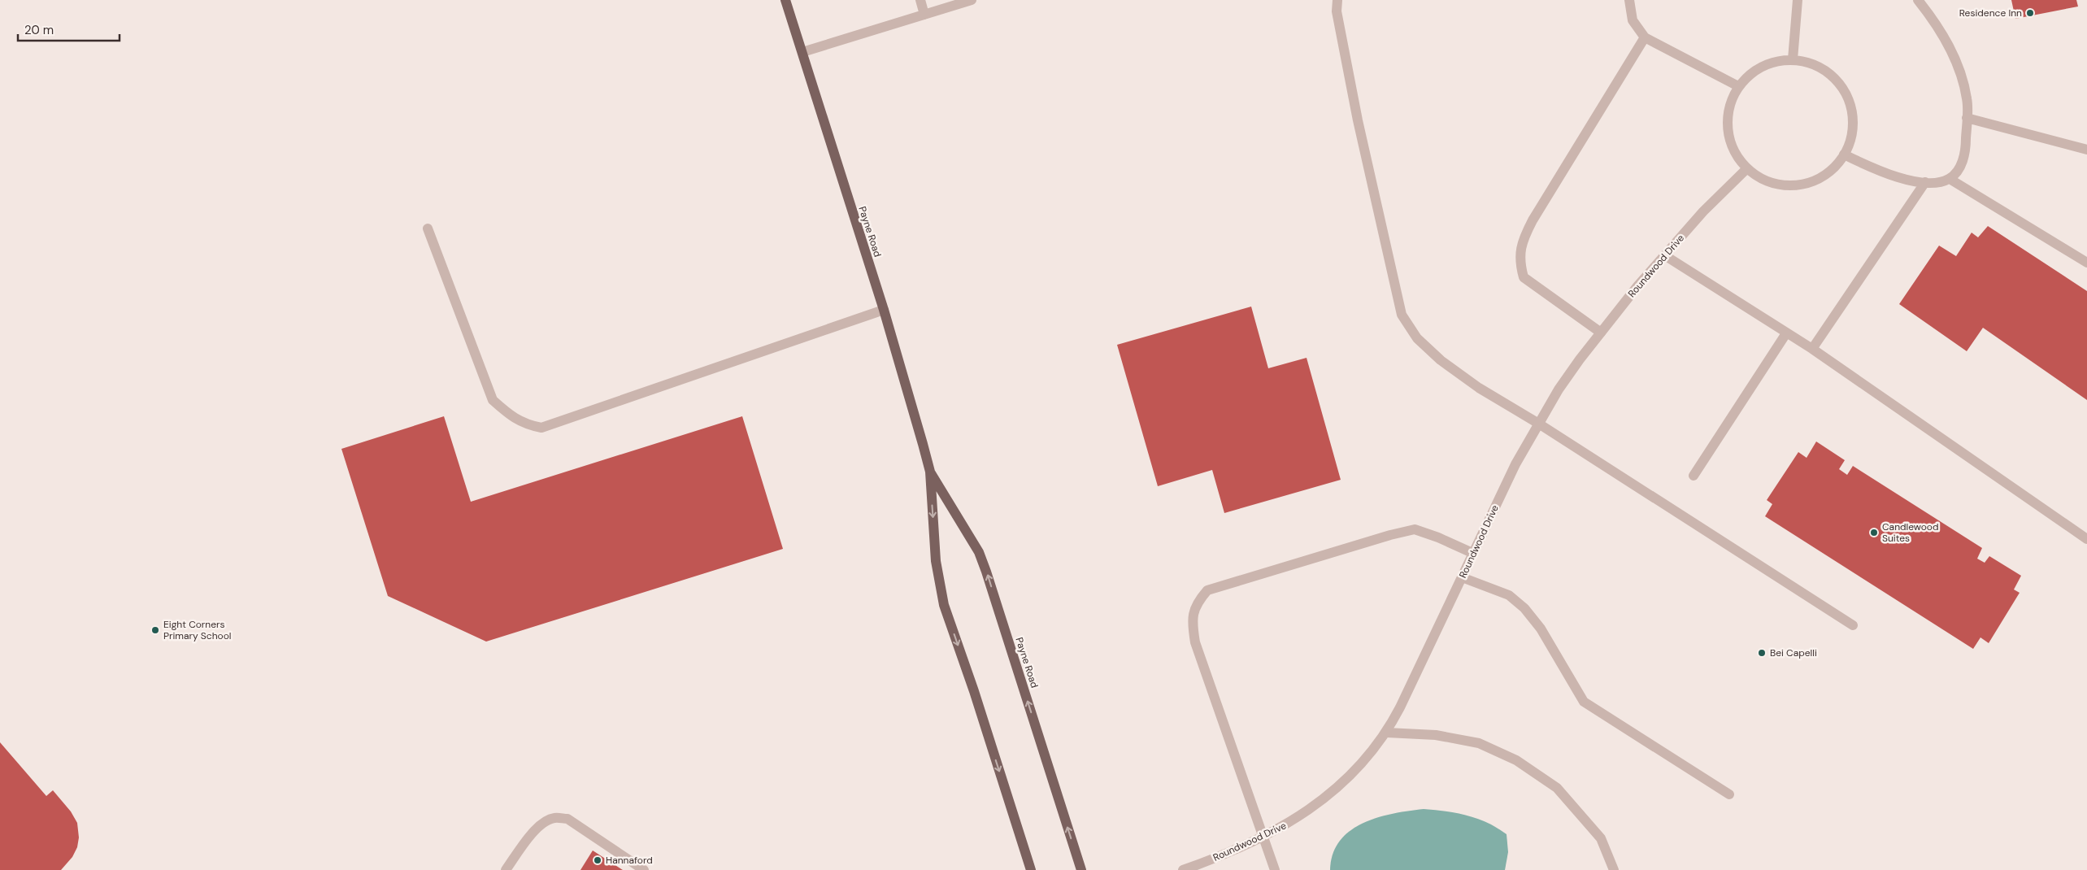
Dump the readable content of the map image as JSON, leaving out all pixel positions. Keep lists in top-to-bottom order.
{
  "streets": {
    "main road": ["Payne Road"],
    "street": ["Roundwood Drive"]
  },
  "places": [
    "Residence Inn",
    "Candlewood Suites",
    "Eight Corners Primary School",
    "Bei Capelli",
    "Hannaford"
  ],
  "scale_bar": "20 m"
}
